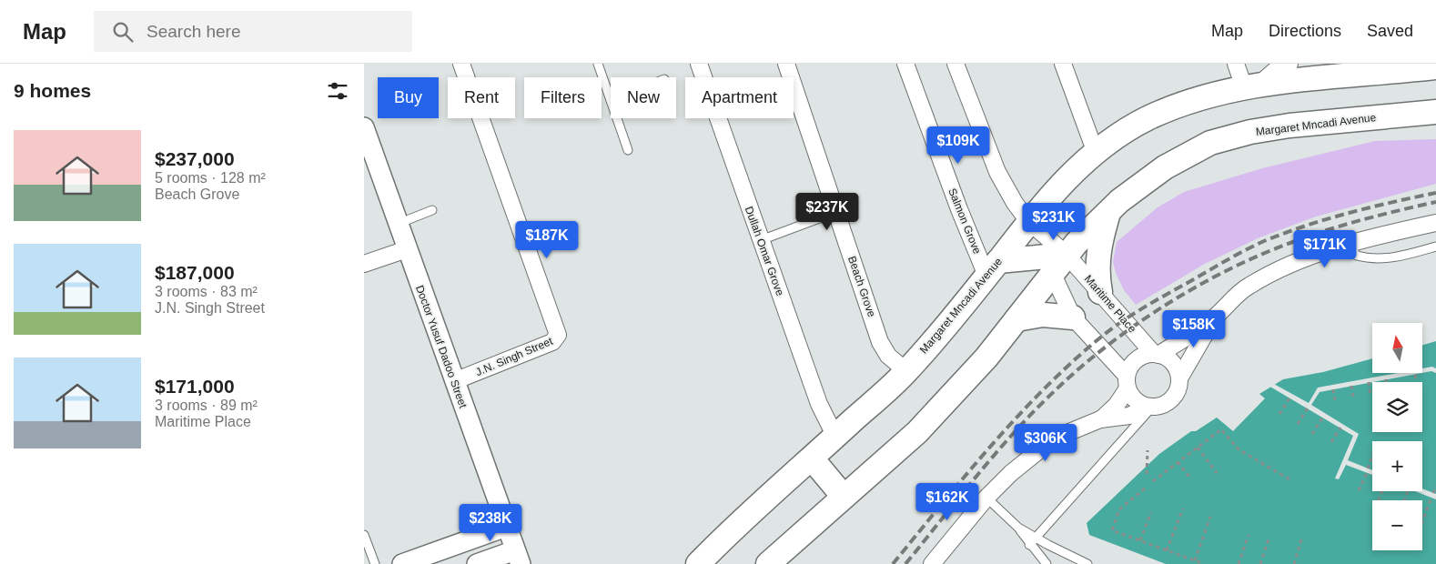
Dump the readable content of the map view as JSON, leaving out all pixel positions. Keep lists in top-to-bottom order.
{
  "streets": {
    "main road": ["Margaret Mncadi Avenue"],
    "street": [
      "Salmon Grove",
      "Dullah Omar Grove",
      "Beach Grove",
      "Maritime Place",
      "Doctor Yusuf Dadoo Street",
      "J.N. Singh Street"
    ]
  },
  "crossings": [
    ["Margaret Mncadi Avenue", "Salmon Grove"],
    ["Margaret Mncadi Avenue", "Dullah Omar Grove"],
    ["Margaret Mncadi Avenue", "Beach Grove"],
    ["Margaret Mncadi Avenue", "Maritime Place"],
    ["Doctor Yusuf Dadoo Street", "J.N. Singh Street"]
  ],
  "north": "top",
  "page": {
    "header": "Map",
    "search": "Search here",
    "nav": ["Map", "Directions", "Saved"],
    "heading": "9 homes",
    "chip": [
      "Buy",
      "Rent",
      "Filters",
      "New",
      "Apartment"
    ],
    "list": [
      {
        "name": "$237,000",
        "note": "5 rooms · 128 m² · Beach Grove"
      },
      {
        "name": "$187,000",
        "note": "3 rooms · 83 m² · J.N. Singh Street"
      },
      {
        "name": "$171,000",
        "note": "3 rooms · 89 m² · Maritime Place"
      }
    ],
    "price": [
      "$109K",
      "$237K",
      "$231K",
      "$187K",
      "$171K",
      "$158K",
      "$306K",
      "$162K",
      "$238K"
    ],
    "map_buttons": ["+", "−"]
  }
}
